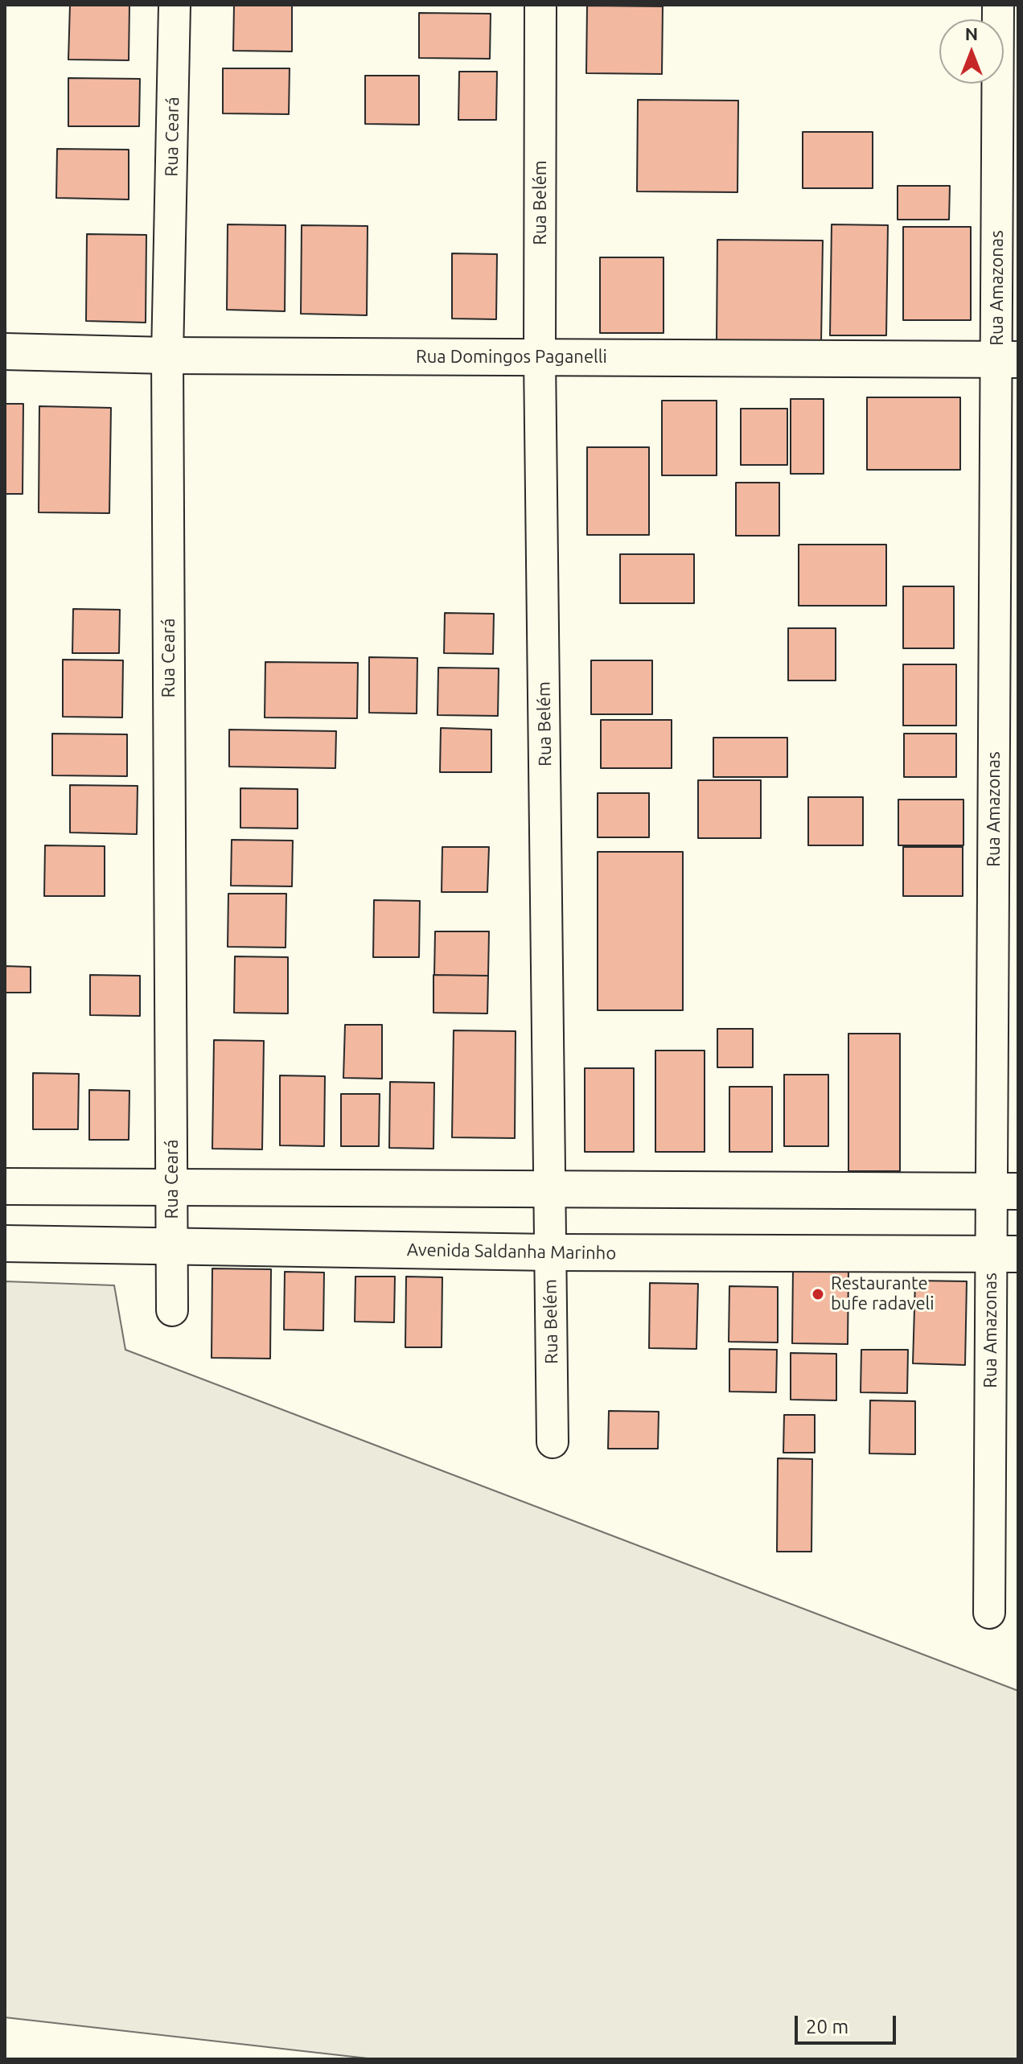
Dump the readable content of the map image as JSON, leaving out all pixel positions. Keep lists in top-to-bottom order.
{
  "streets": {
    "street": [
      "Rua Ceará",
      "Rua Belém",
      "Rua Amazonas",
      "Rua Domingos Paganelli",
      "Avenida Saldanha Marinho"
    ]
  },
  "crossings": [
    ["Rua Ceará", "Rua Domingos Paganelli"],
    ["Rua Ceará", "Avenida Saldanha Marinho"],
    ["Rua Belém", "Rua Domingos Paganelli"],
    ["Rua Belém", "Avenida Saldanha Marinho"],
    ["Rua Amazonas", "Rua Domingos Paganelli"],
    ["Rua Amazonas", "Avenida Saldanha Marinho"]
  ],
  "places": ["Restaurante bufe radaveli"],
  "scale_bar": "20 m",
  "north": "top"
}
